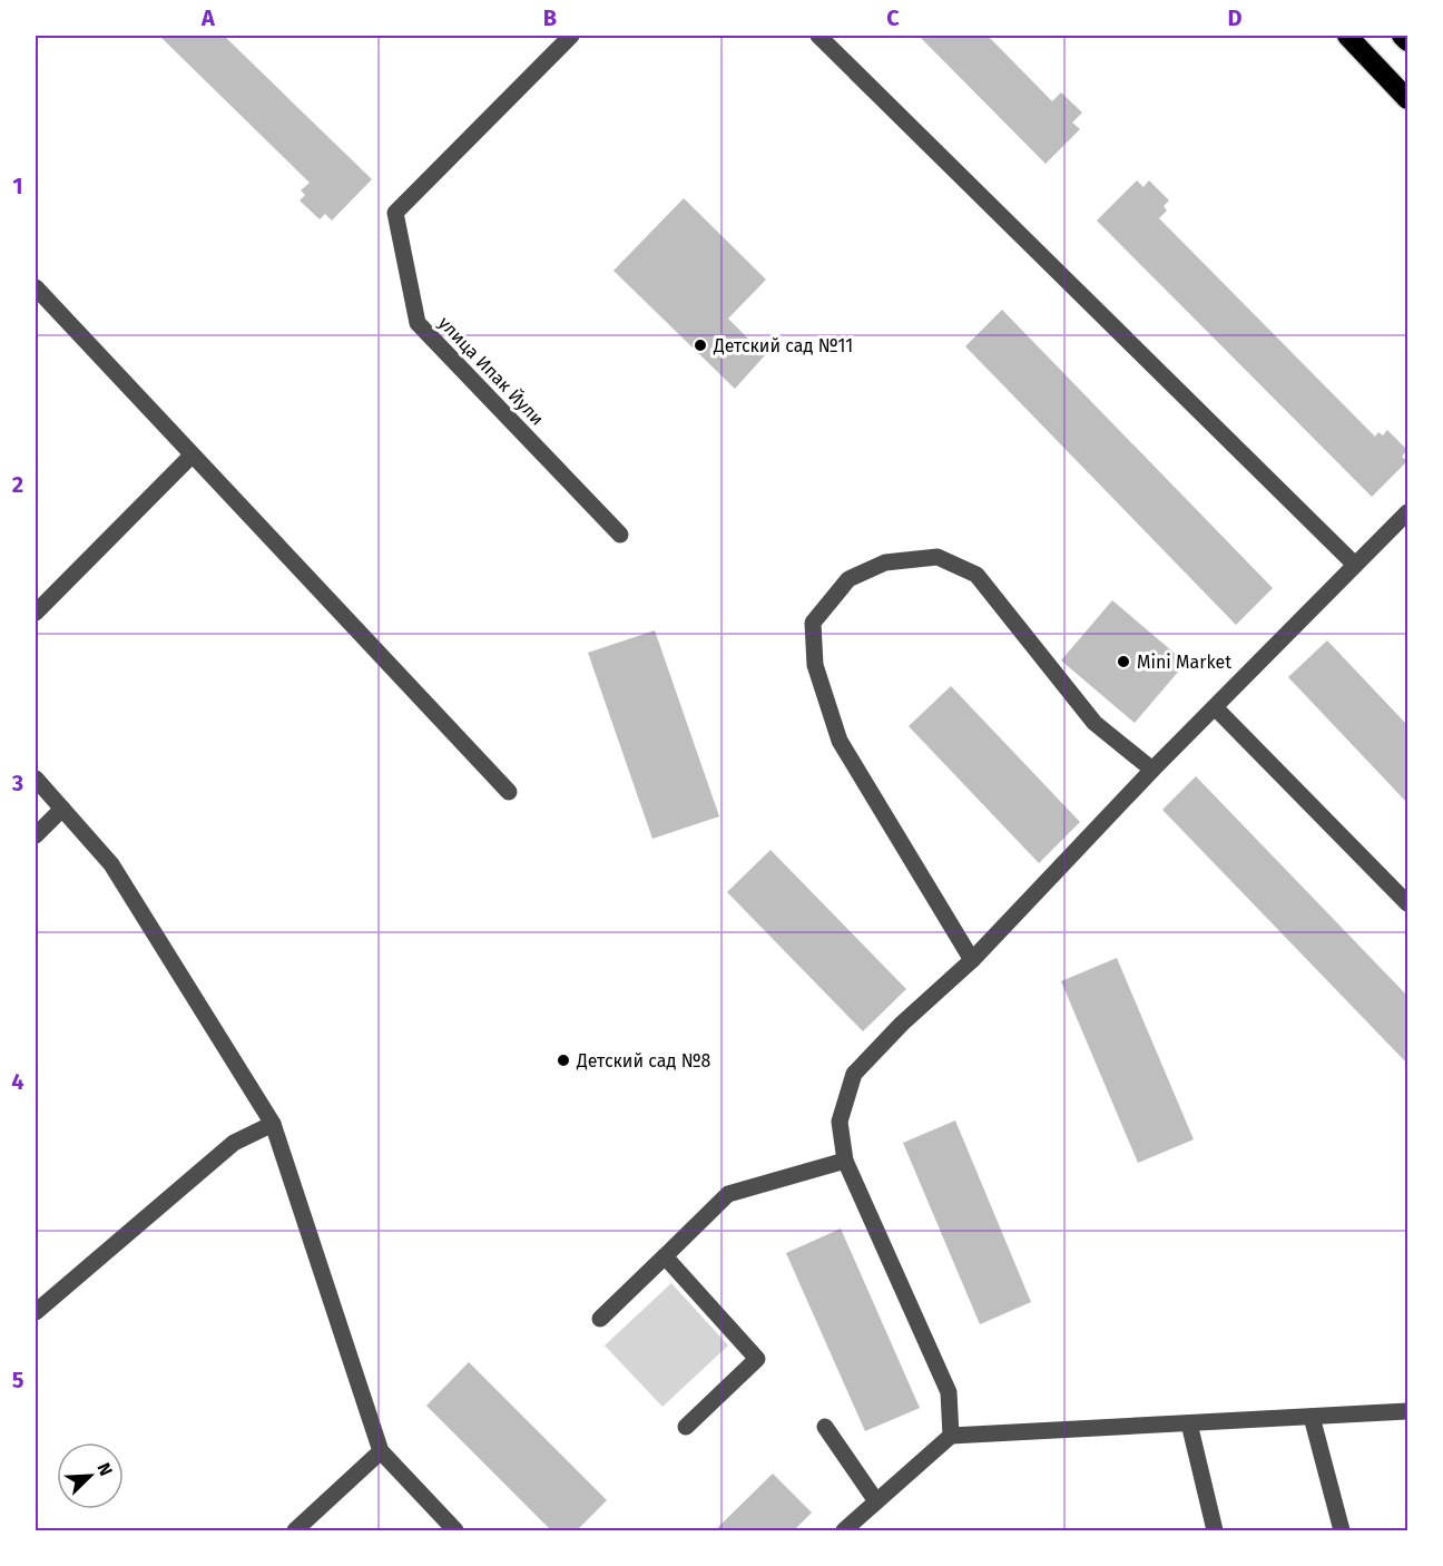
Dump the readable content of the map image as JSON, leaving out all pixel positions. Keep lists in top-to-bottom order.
{
  "streets": {
    "street": ["улица Ипак Йули"]
  },
  "places": ["Детский сад №11", "Mini Market", "Детский сад №8"],
  "north": "top right",
  "grid": {
    "columns": [
      "A",
      "B",
      "C",
      "D"
    ],
    "rows": [
      "1",
      "2",
      "3",
      "4",
      "5"
    ]
  }
}
